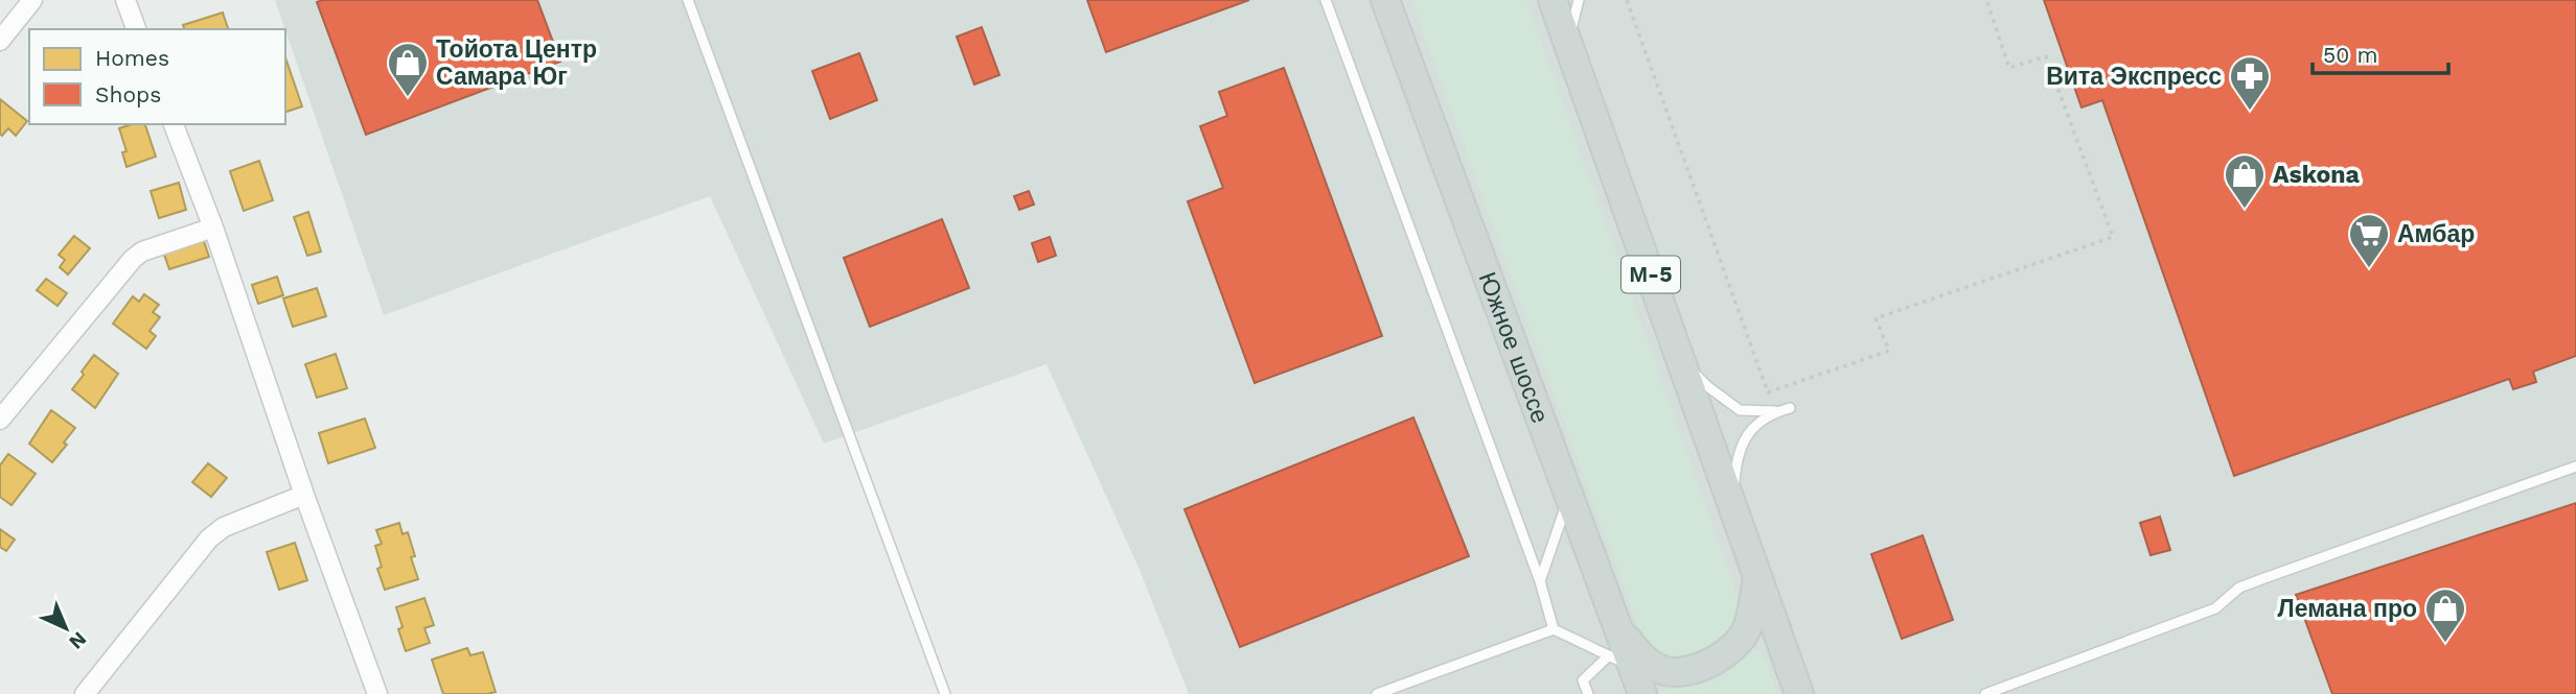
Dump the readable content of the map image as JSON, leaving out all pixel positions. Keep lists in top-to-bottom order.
{
  "streets": {
    "main road": ["М-5", "Южное шоссе"]
  },
  "places": {
    "shop": ["Тойота Центр Самара Юг", "Askona", "Лемана про"],
    "pharmacy": ["Вита Экспресс"],
    "supermarket": ["Амбар"]
  },
  "legend": ["Homes", "Shops"],
  "scale_bar": "50 m",
  "north": "bottom right"
}
